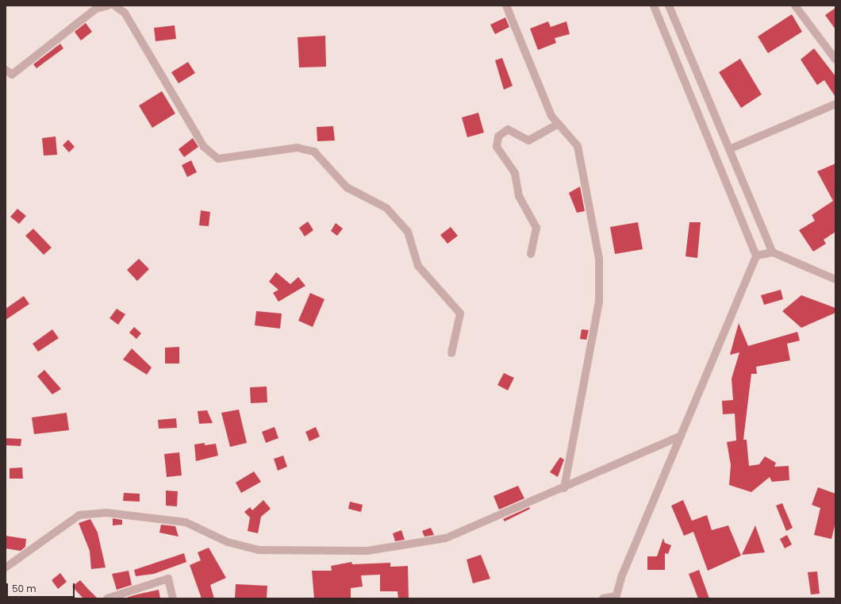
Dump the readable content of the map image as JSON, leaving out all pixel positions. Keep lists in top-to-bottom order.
{
  "scale_bar": "50 m"
}
